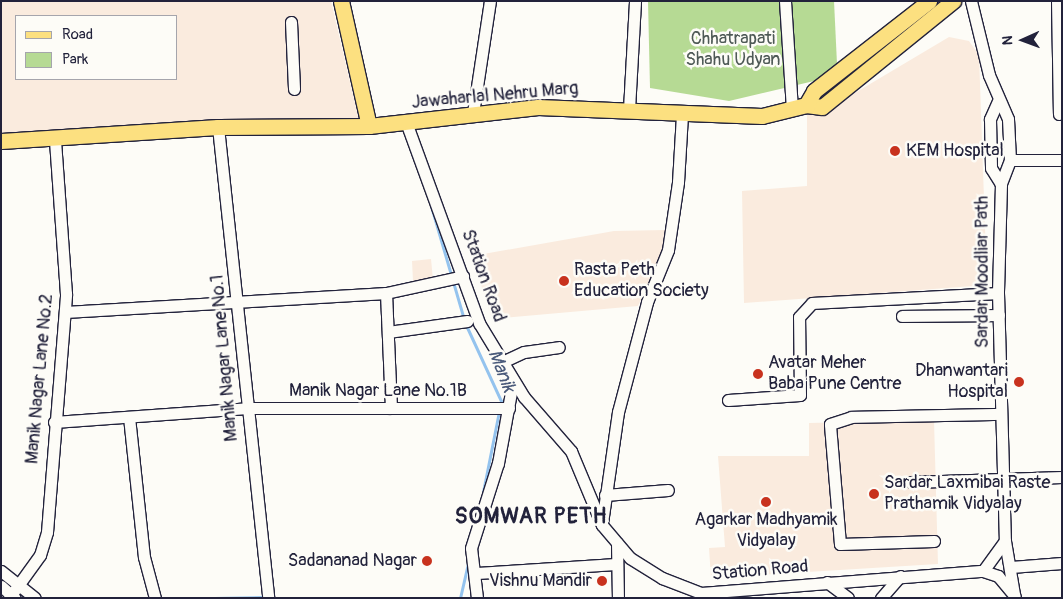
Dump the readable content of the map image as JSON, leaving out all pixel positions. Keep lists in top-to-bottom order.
{
  "streets": {
    "main road": ["Jawaharlal Nehru Marg"],
    "street": [
      "Sardar Moodliar Path",
      "Station Road",
      "Manik Nagar Lane No.1",
      "Manik Nagar Lane No.2",
      "Manik Nagar Lane No.1B"
    ]
  },
  "crossings": [
    ["Jawaharlal Nehru Marg", "Station Road"],
    ["Jawaharlal Nehru Marg", "Manik Nagar Lane No.1"],
    ["Jawaharlal Nehru Marg", "Manik Nagar Lane No.2"],
    ["Manik Nagar Lane No.1", "Manik Nagar Lane No.1B"],
    ["Manik Nagar Lane No.2", "Manik Nagar Lane No.1B"]
  ],
  "districts": ["SOMWAR PETH"],
  "water": ["Manik"],
  "parks": ["Chhatrapati Shahu Udyan"],
  "places": [
    "KEM Hospital",
    "Rasta Peth Education Society",
    "Avatar Meher Baba Pune Centre",
    "Dhanwantari Hospital",
    "Sardar Laxmibai Raste Prathamik Vidyalay",
    "Agarkar Madhyamik Vidyalay",
    "Sadananad Nagar",
    "Vishnu Mandir"
  ],
  "legend": ["Road", "Park"],
  "north": "left"
}
